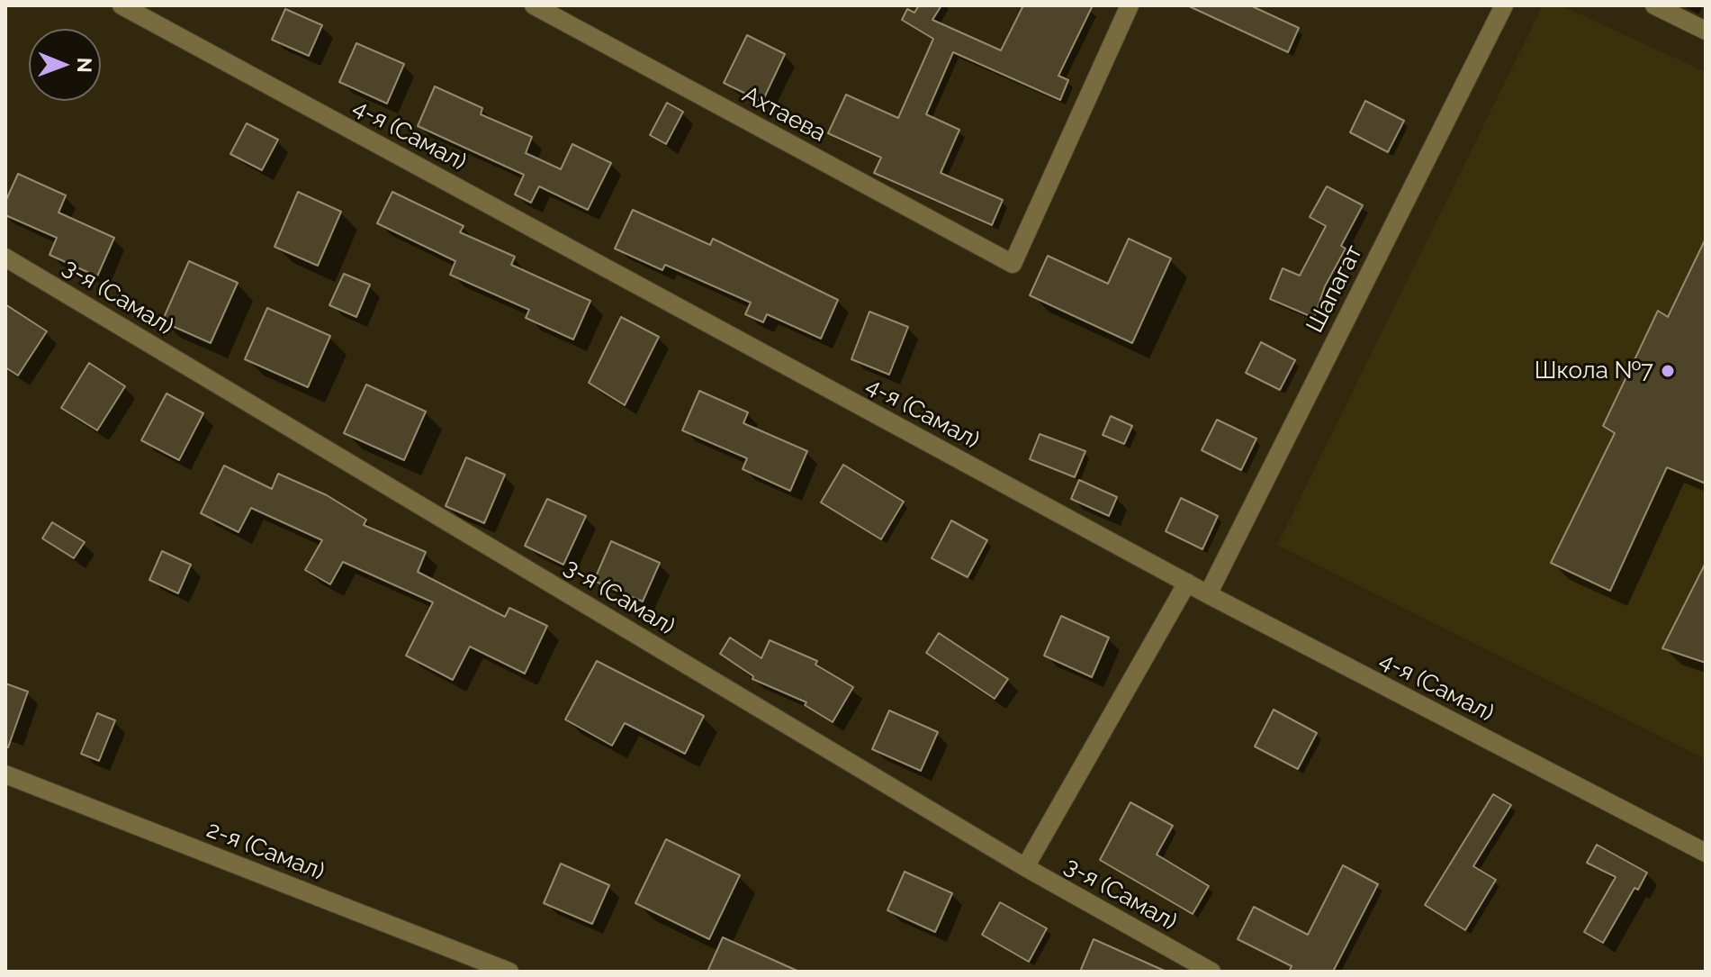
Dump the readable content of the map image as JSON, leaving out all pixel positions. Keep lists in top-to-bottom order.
{
  "streets": {
    "street": [
      "Ахтаева",
      "4-я (Самал)",
      "Шапагат",
      "3-я (Самал)",
      "2-я (Самал)"
    ]
  },
  "crossings": [
    ["4-я (Самал)", "Шапагат"]
  ],
  "places": ["Школа №7"],
  "north": "right"
}
